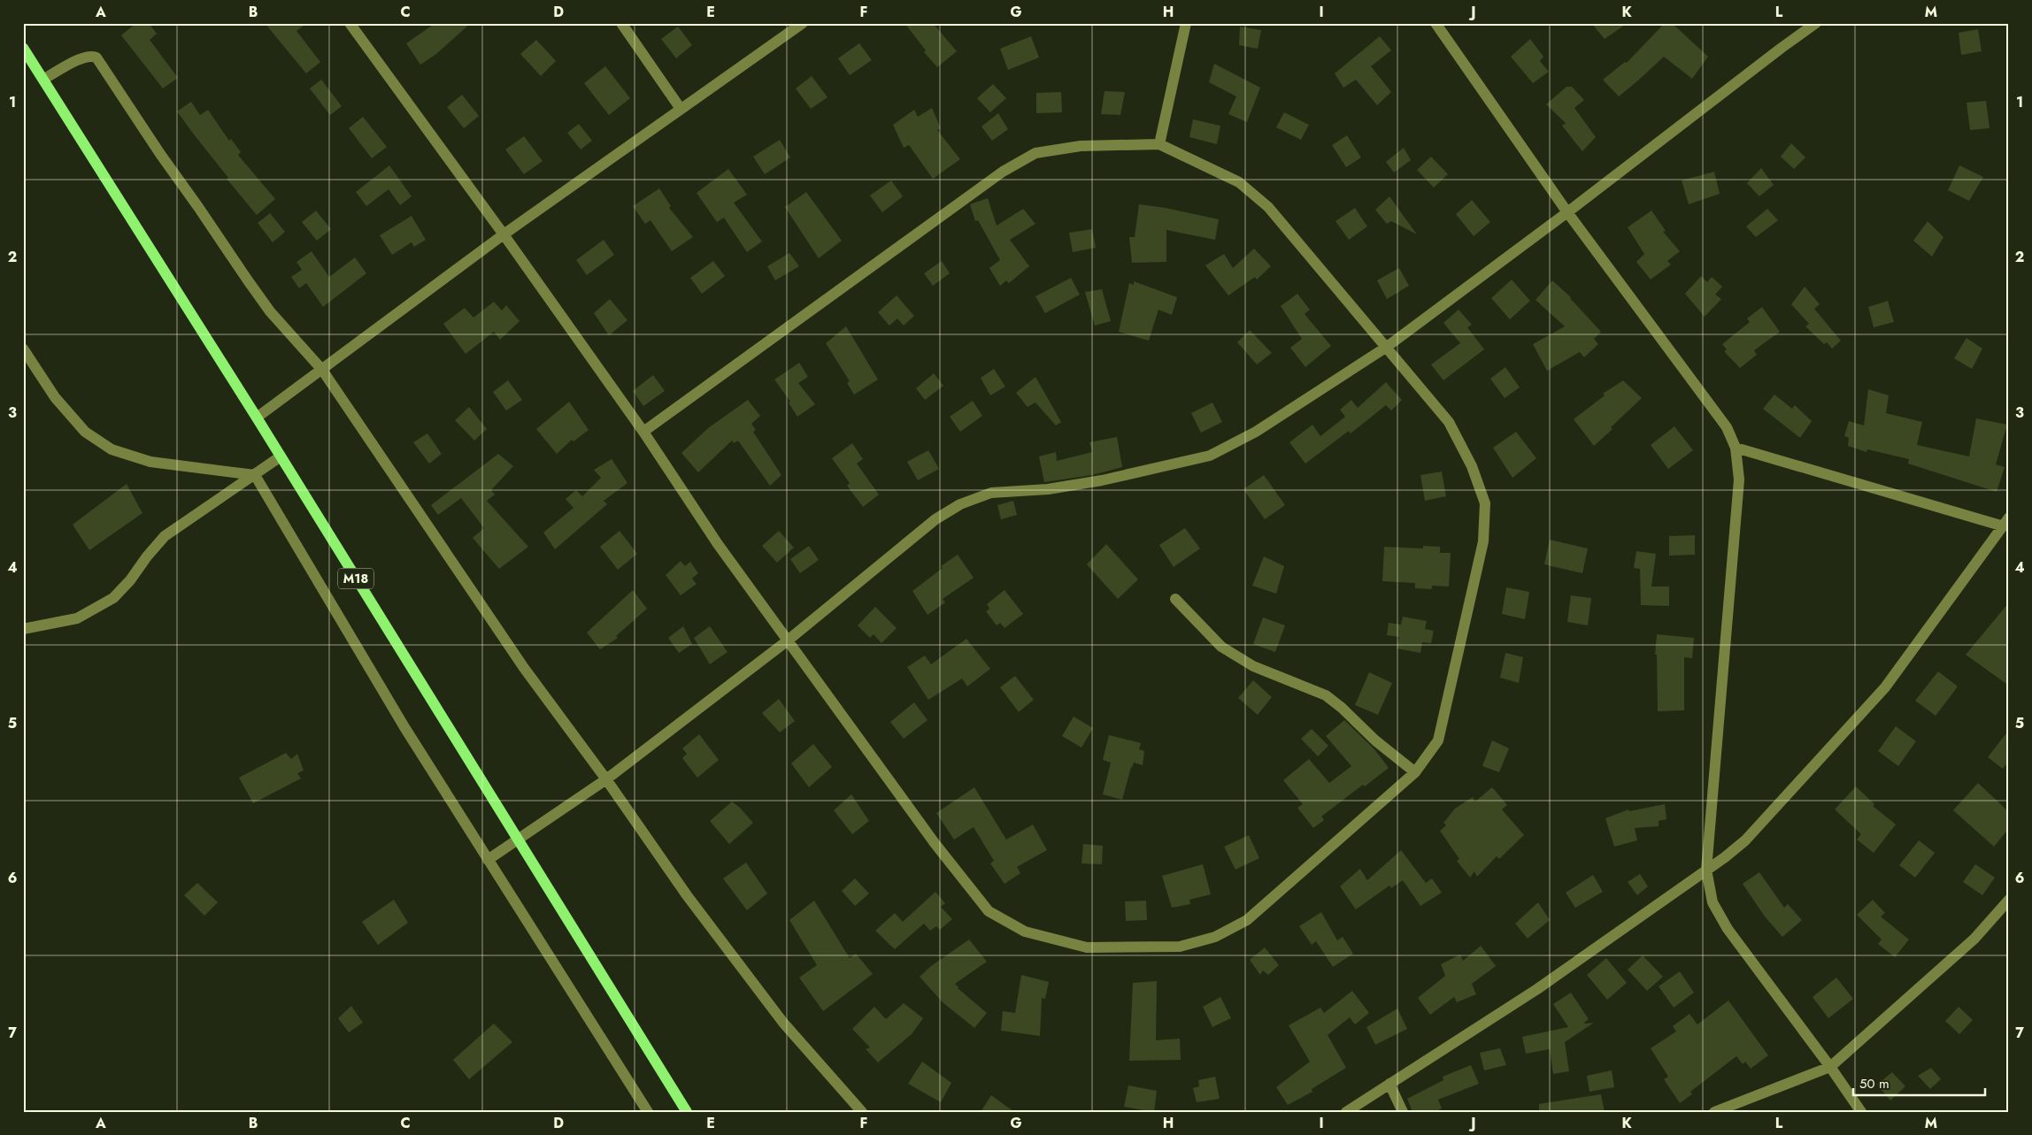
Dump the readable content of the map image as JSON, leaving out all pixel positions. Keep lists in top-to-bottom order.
{
  "streets": {
    "main road": ["M18"]
  },
  "scale_bar": "50 m",
  "grid": {
    "columns": [
      "A",
      "B",
      "C",
      "D",
      "E",
      "F",
      "G",
      "H",
      "I",
      "J",
      "K",
      "L",
      "M"
    ],
    "rows": [
      "1",
      "2",
      "3",
      "4",
      "5",
      "6",
      "7"
    ]
  }
}
